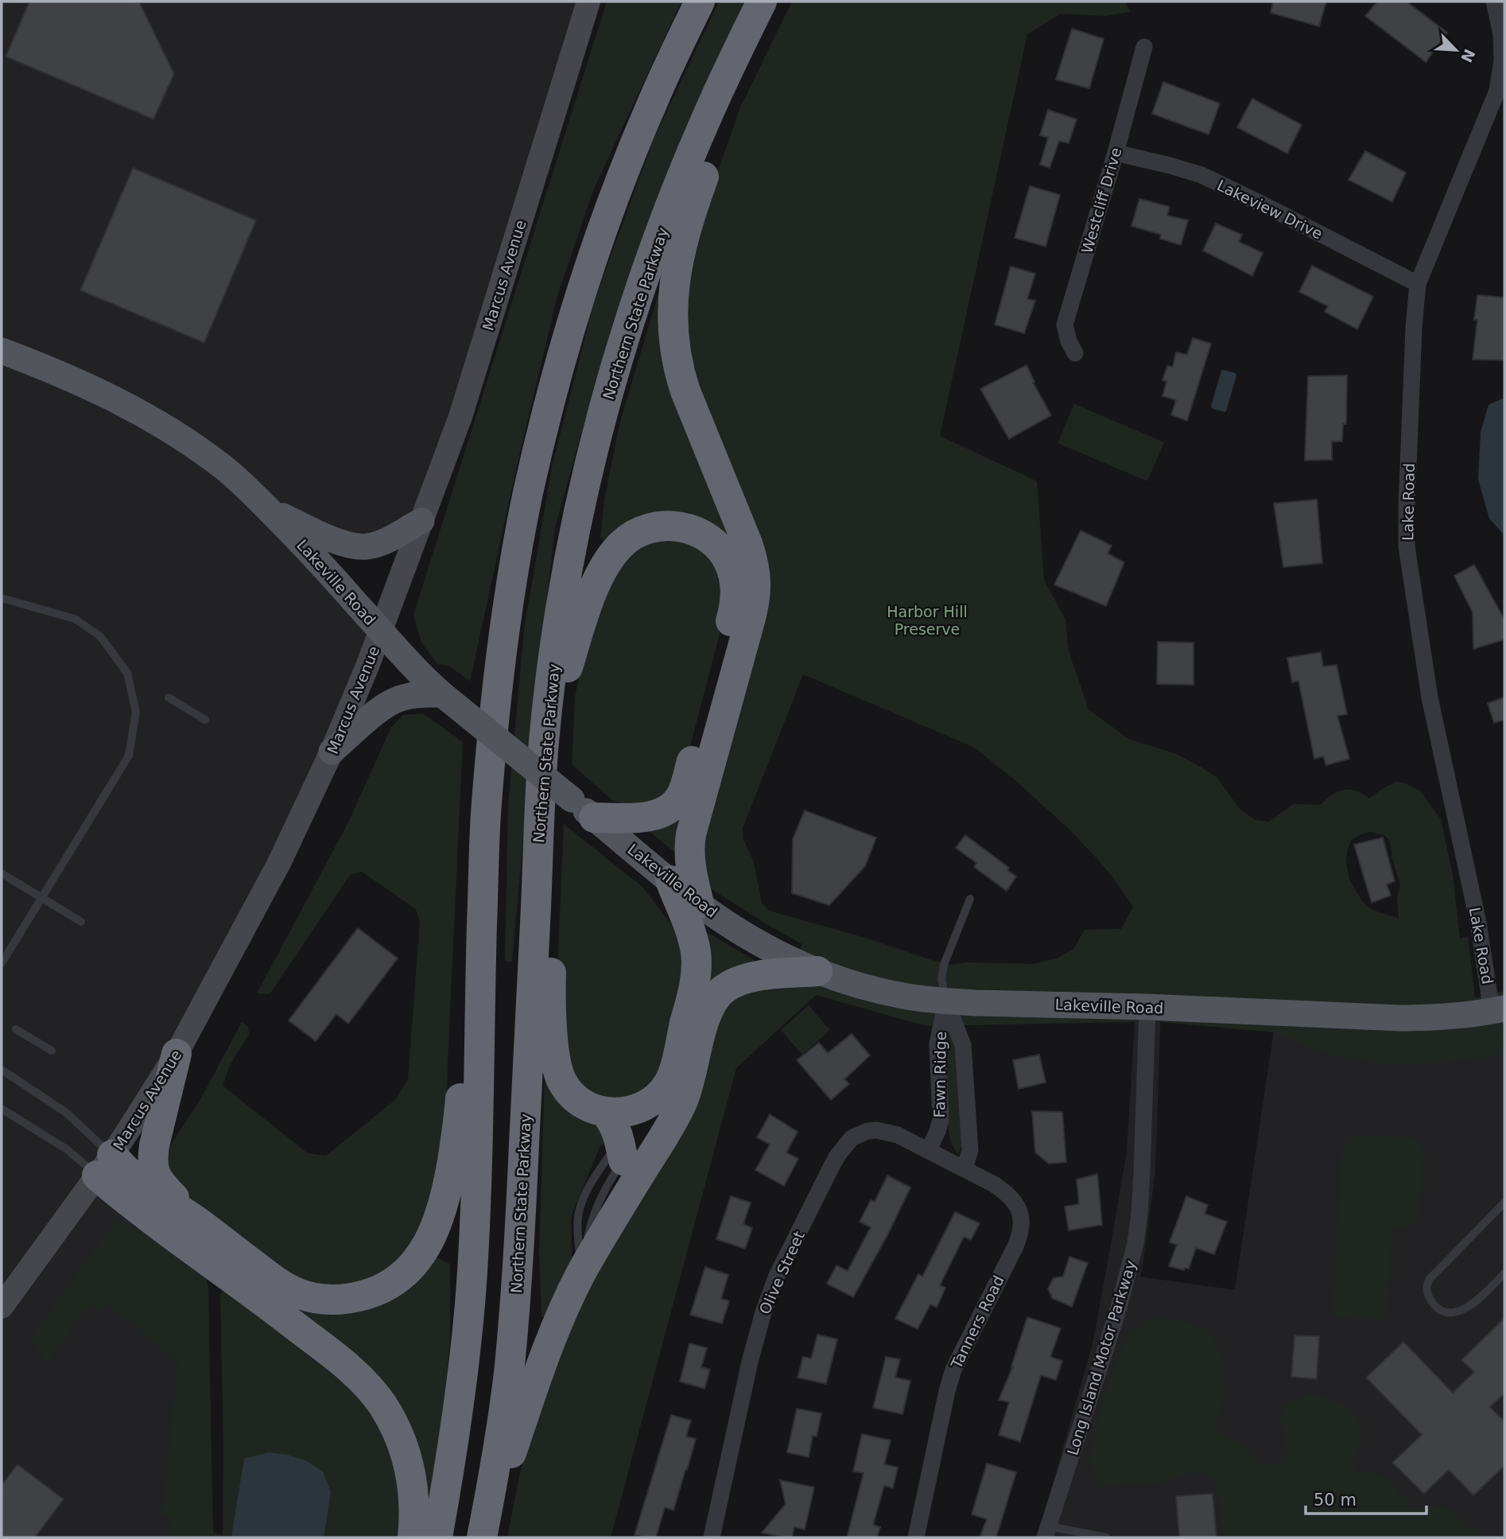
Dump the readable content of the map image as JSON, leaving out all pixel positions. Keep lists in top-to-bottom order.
{
  "streets": {
    "highway": ["Northern State Parkway"],
    "main road": ["Marcus Avenue", "Lakeville Road"],
    "street": [
      "Westcliff Drive",
      "Lakeview Drive",
      "Lake Road",
      "Fawn Ridge",
      "Olive Street",
      "Tanners Road",
      "Long Island Motor Parkway"
    ]
  },
  "crossings": [
    ["Westcliff Drive", "Lakeview Drive"],
    ["Lakeview Drive", "Lake Road"],
    ["Marcus Avenue", "Lakeville Road"],
    ["Lake Road", "Lakeville Road"],
    ["Lakeville Road", "Fawn Ridge"],
    ["Lakeville Road", "Long Island Motor Parkway"],
    ["Fawn Ridge", "Olive Street"],
    ["Fawn Ridge", "Tanners Road"],
    ["Olive Street", "Tanners Road"]
  ],
  "parks": ["Harbor Hill Preserve"],
  "scale_bar": "50 m",
  "north": "bottom right"
}
